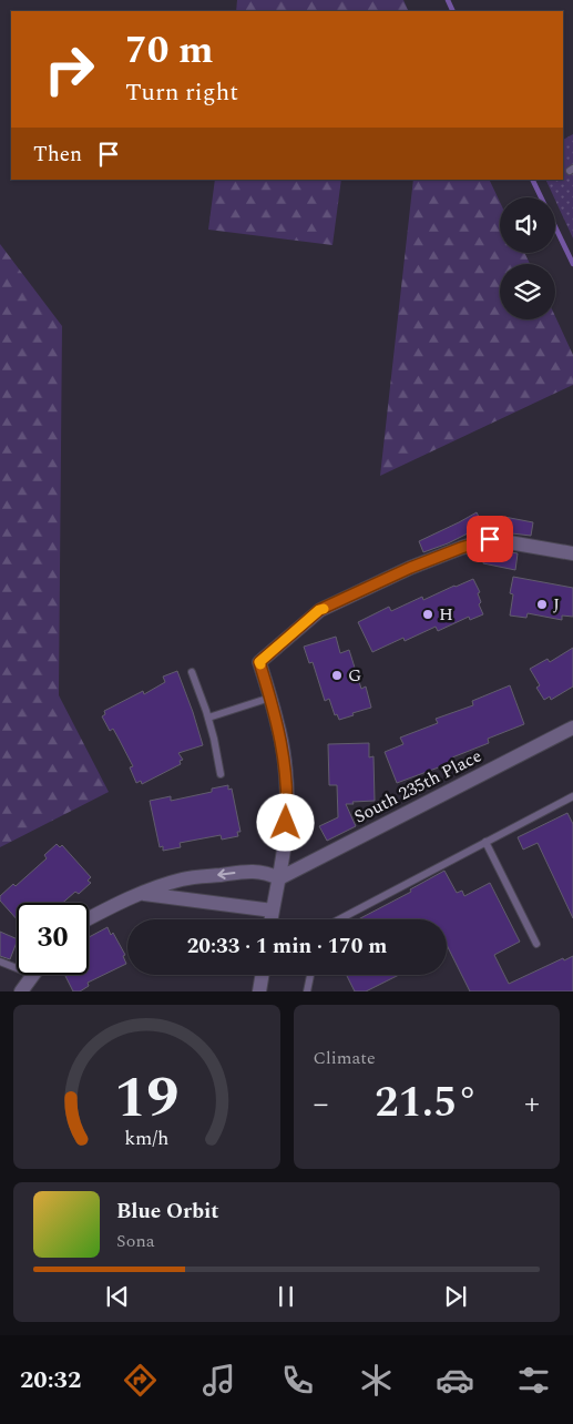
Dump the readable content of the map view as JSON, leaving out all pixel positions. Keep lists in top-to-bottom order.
{
  "streets": {
    "street": ["South 235th Place"]
  },
  "places": ["J", "H", "G"],
  "page": {
    "turn": ["70 m", "Turn right"],
    "then": "Then",
    "limit": "30",
    "trip": "20:33 · 1 min · 170 m",
    "tile": "Climate",
    "heat": ["−", "21.5°", "+"],
    "song": ["Blue Orbit", "Sona"],
    "tabs": "20:32",
    "gauge": ["19", "km/h"]
  }
}
